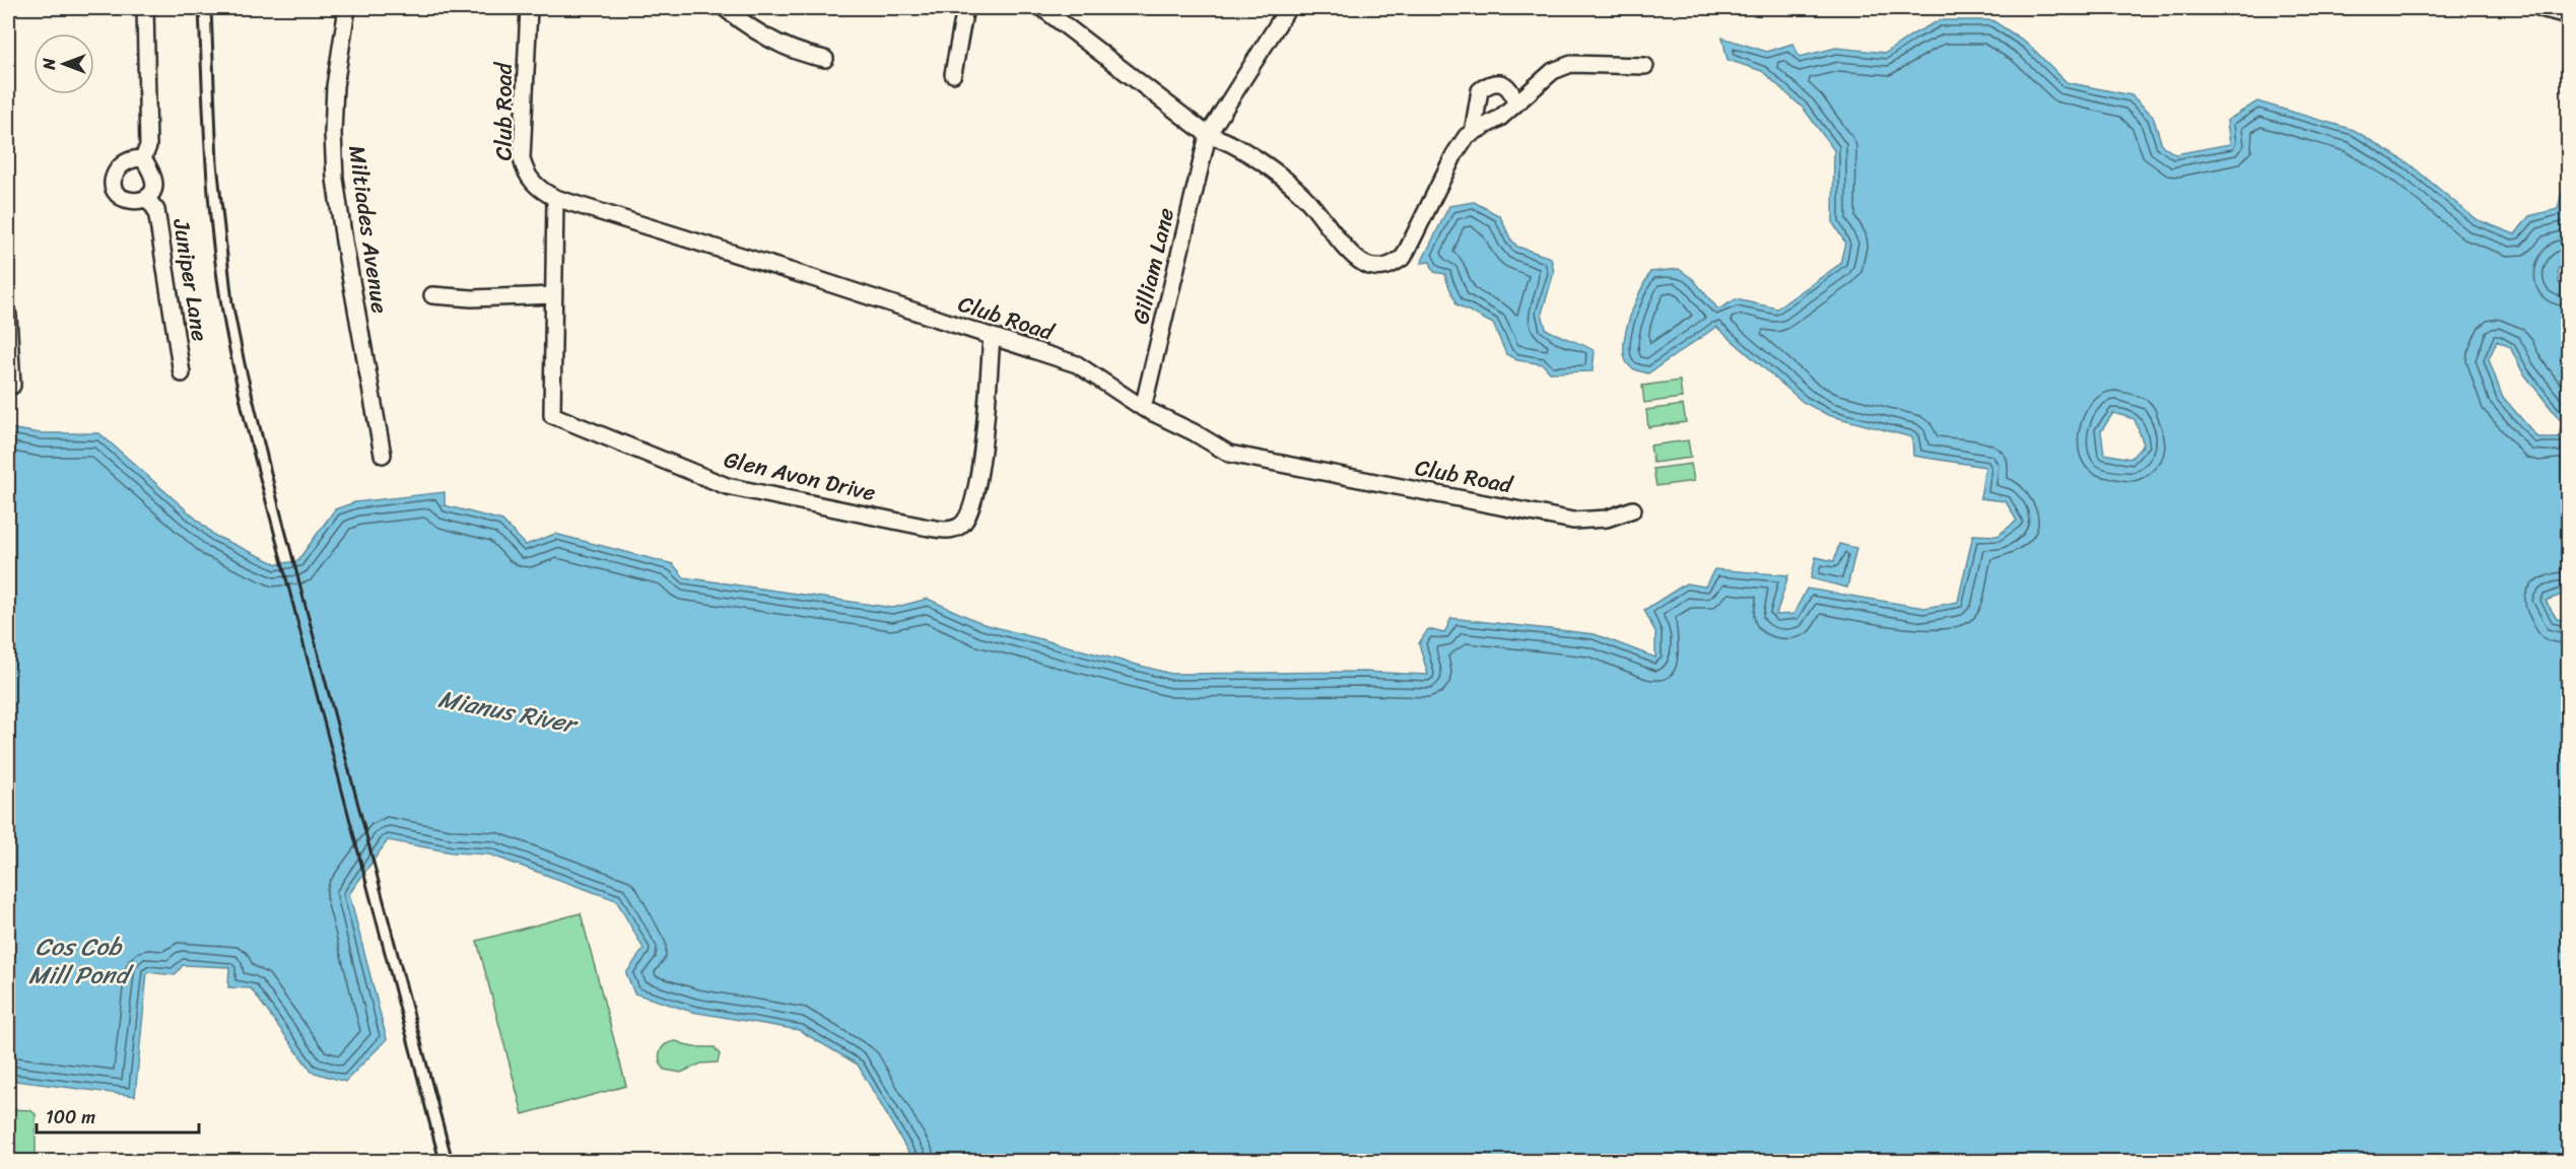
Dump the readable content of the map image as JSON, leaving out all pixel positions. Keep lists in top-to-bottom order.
{
  "streets": {
    "street": [
      "Club Road",
      "Miltiades Avenue",
      "Gilliam Lane",
      "Juniper Lane",
      "Glen Avon Drive"
    ]
  },
  "crossings": [
    ["Club Road", "Gilliam Lane"],
    ["Club Road", "Glen Avon Drive"]
  ],
  "water": ["Mianus River", "Cos Cob Mill Pond"],
  "scale_bar": "100 m",
  "north": "left"
}
